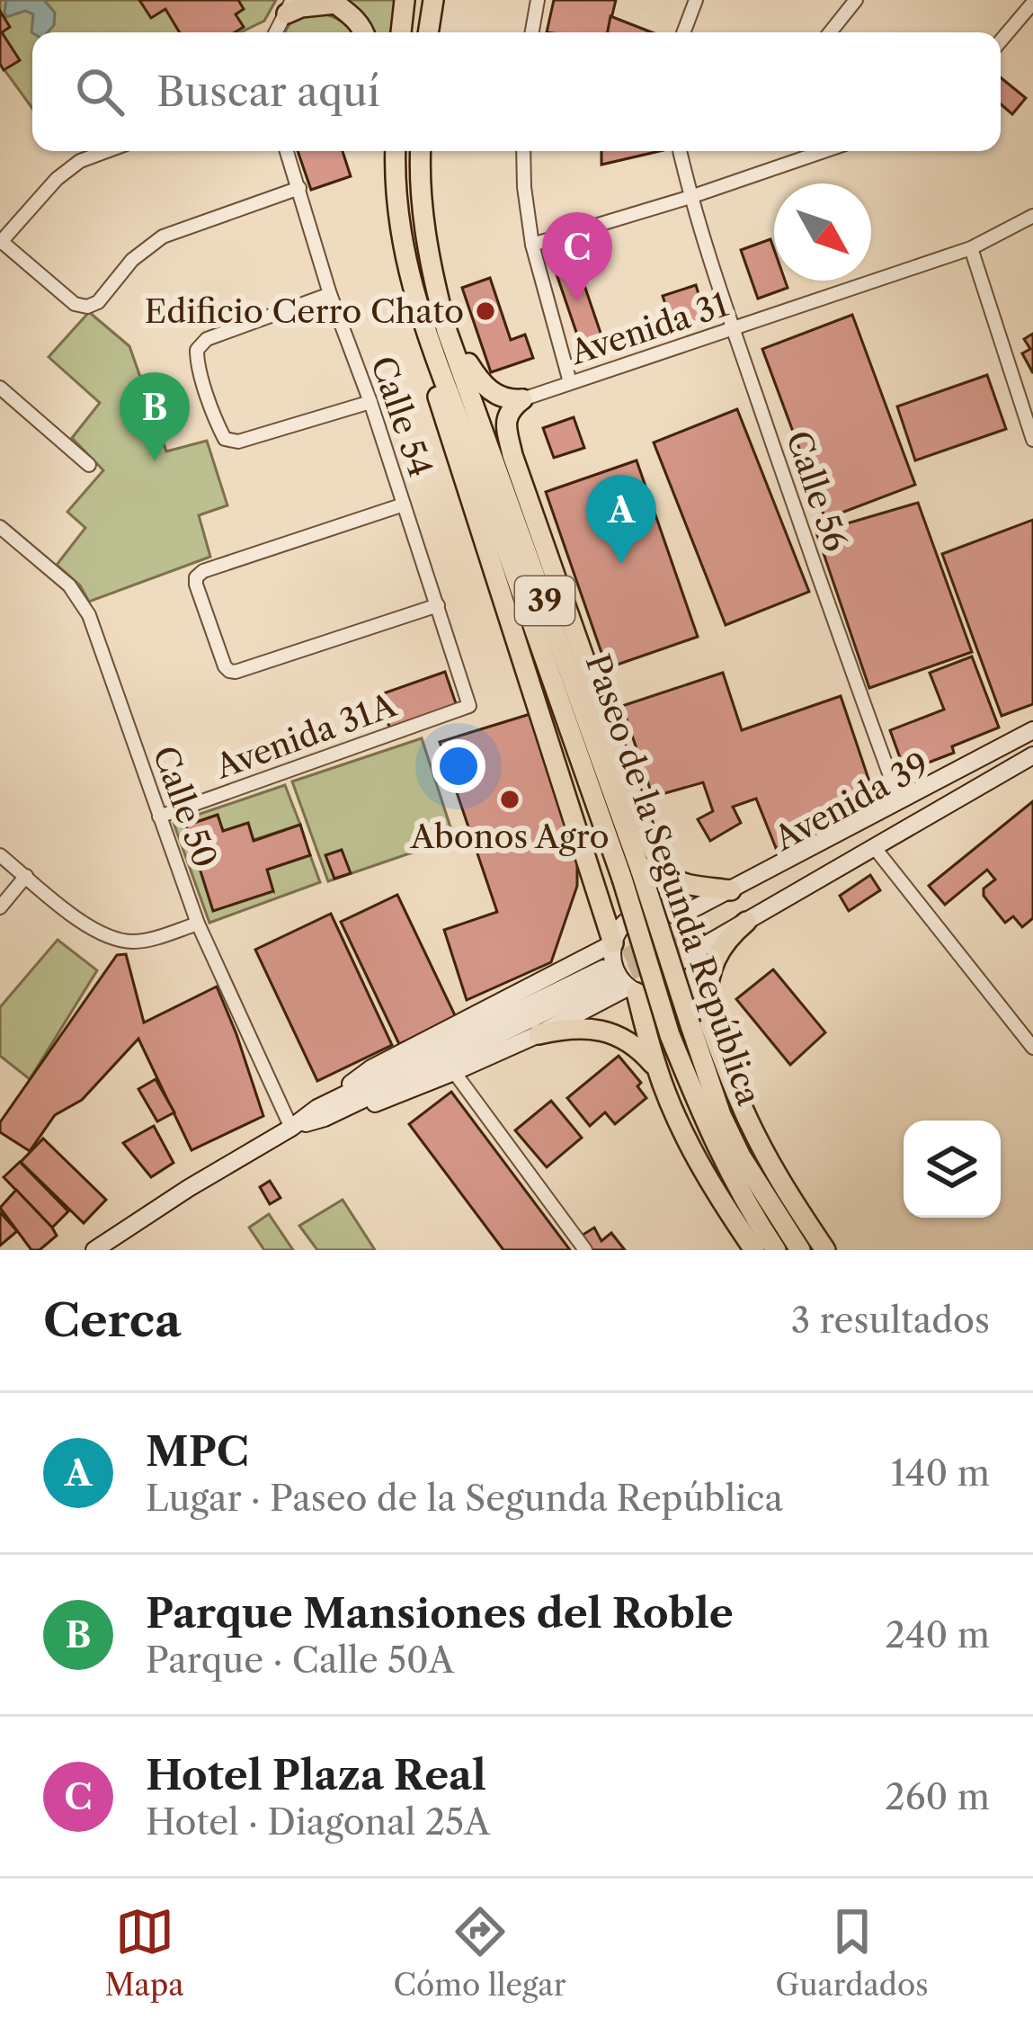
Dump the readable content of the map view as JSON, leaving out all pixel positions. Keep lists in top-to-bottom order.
{
  "streets": {
    "highway": ["39", "Paseo de la Segunda República"],
    "main road": ["Avenida 39"],
    "street": [
      "Avenida 31",
      "Calle 54",
      "Calle 56",
      "Avenida 31A",
      "Calle 50"
    ]
  },
  "crossings": [
    ["Avenida 31", "Calle 56"],
    ["Calle 54", "Avenida 31A"],
    ["Avenida 31A", "Calle 50"]
  ],
  "places": ["Edificio Cerro Chato", "Abonos Agro"],
  "north": "bottom right",
  "page": {
    "search": "Buscar aquí",
    "pins": ["C", "B", "A"],
    "heading": ["Cerca", "3 resultados"],
    "list": [
      {
        "mark": "A",
        "name": "MPC",
        "note": "Lugar · Paseo de la Segunda República",
        "value": "140 m"
      },
      {
        "mark": "B",
        "name": "Parque Mansiones del Roble",
        "note": "Parque · Calle 50A",
        "value": "240 m"
      },
      {
        "mark": "C",
        "name": "Hotel Plaza Real",
        "note": "Hotel · Diagonal 25A",
        "value": "260 m"
      }
    ],
    "nav": ["Mapa", "Cómo llegar", "Guardados"]
  }
}
